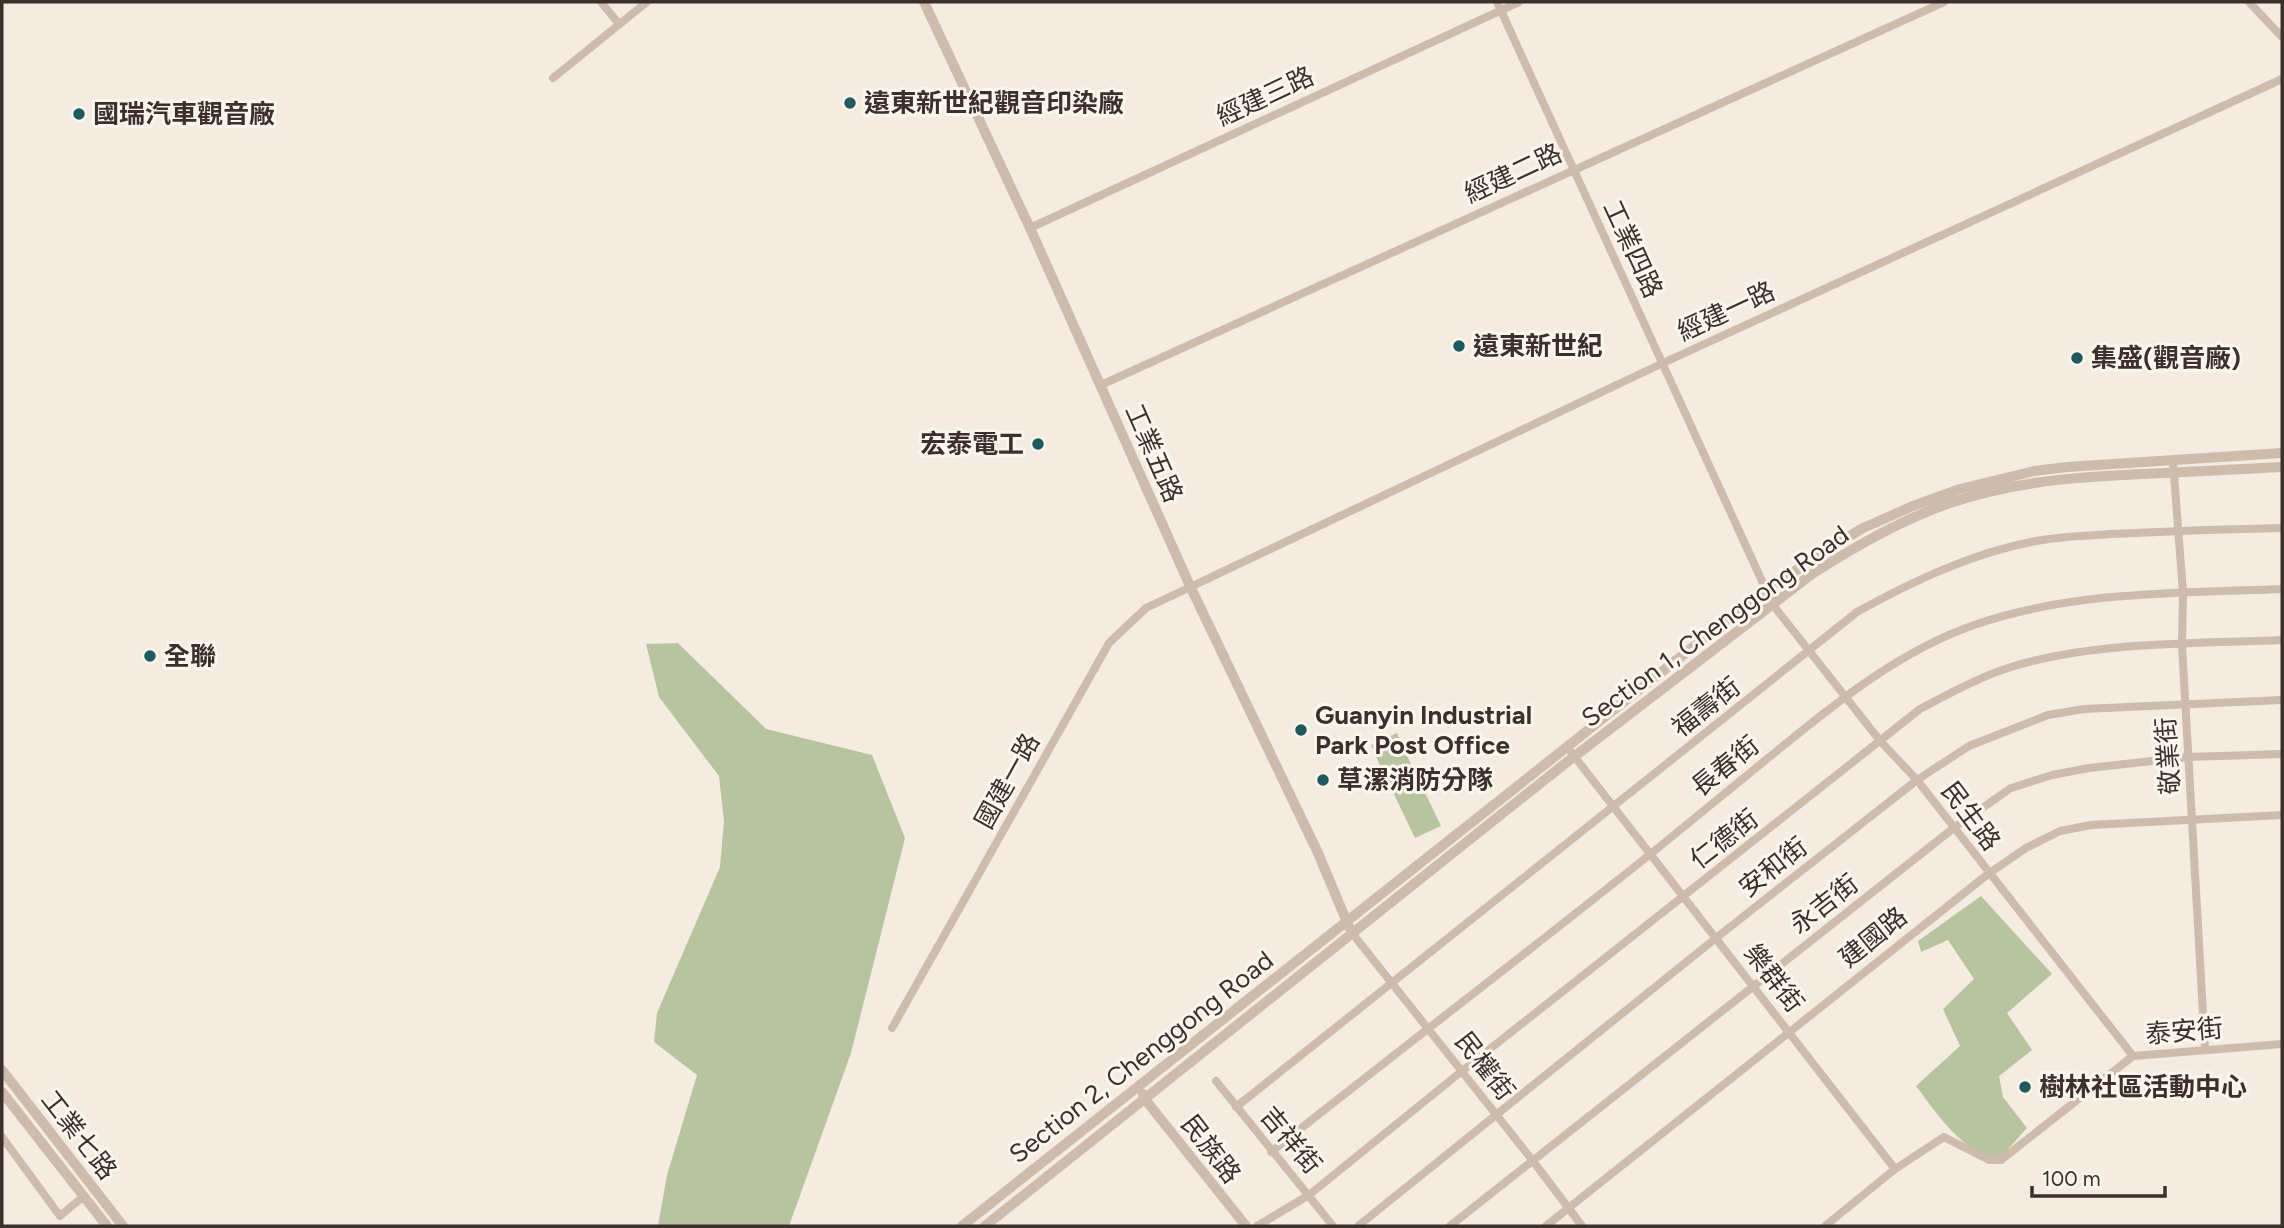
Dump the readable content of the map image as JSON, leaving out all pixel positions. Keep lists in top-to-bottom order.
{
  "streets": {
    "street": [
      "經建三路",
      "經建二路",
      "工業四路",
      "經建一路",
      "工業五路",
      "Section 1, Chenggong Road",
      "福壽街",
      "敬業街",
      "長春街",
      "國建一路",
      "民生路",
      "仁德街",
      "安和街",
      "永吉街",
      "建國路",
      "樂群街",
      "泰安街",
      "Section 2, Chenggong Road",
      "民權街",
      "工業七路",
      "吉祥街",
      "民族路"
    ]
  },
  "crossings": [
    ["經建三路", "工業四路"],
    ["經建三路", "工業五路"],
    ["經建二路", "工業四路"],
    ["經建二路", "工業五路"],
    ["工業四路", "經建一路"],
    ["工業四路", "Section 1, Chenggong Road"],
    ["工業四路", "民生路"],
    ["經建一路", "工業五路"],
    ["經建一路", "國建一路"],
    ["工業五路", "Section 1, Chenggong Road"],
    ["工業五路", "國建一路"],
    ["工業五路", "Section 2, Chenggong Road"],
    ["工業五路", "民權街"],
    ["Section 1, Chenggong Road", "敬業街"],
    ["Section 1, Chenggong Road", "民生路"],
    ["Section 1, Chenggong Road", "樂群街"],
    ["Section 1, Chenggong Road", "Section 2, Chenggong Road"],
    ["Section 1, Chenggong Road", "民權街"],
    ["福壽街", "敬業街"],
    ["福壽街", "民生路"],
    ["福壽街", "樂群街"],
    ["福壽街", "民權街"],
    ["福壽街", "吉祥街"],
    ["敬業街", "長春街"],
    ["敬業街", "仁德街"],
    ["敬業街", "安和街"],
    ["敬業街", "永吉街"],
    ["敬業街", "建國路"],
    ["敬業街", "泰安街"],
    ["長春街", "民生路"],
    ["長春街", "樂群街"],
    ["長春街", "民權街"],
    ["長春街", "吉祥街"],
    ["民生路", "仁德街"],
    ["民生路", "安和街"],
    ["民生路", "永吉街"],
    ["民生路", "建國路"],
    ["民生路", "泰安街"],
    ["仁德街", "樂群街"],
    ["仁德街", "民權街"],
    ["仁德街", "吉祥街"],
    ["安和街", "樂群街"],
    ["安和街", "民權街"],
    ["永吉街", "樂群街"],
    ["永吉街", "民權街"],
    ["建國路", "樂群街"],
    ["建國路", "民權街"],
    ["樂群街", "泰安街"],
    ["Section 2, Chenggong Road", "民權街"],
    ["Section 2, Chenggong Road", "民族路"]
  ],
  "places": [
    "遠東新世紀觀音印染廠",
    "國瑞汽車觀音廠",
    "遠東新世紀",
    "集盛(觀音廠)",
    "宏泰電工",
    "全聯",
    "Guanyin Industrial Park Post Office",
    "草漯消防分隊",
    "樹林社區活動中心"
  ],
  "scale_bar": "100 m"
}
